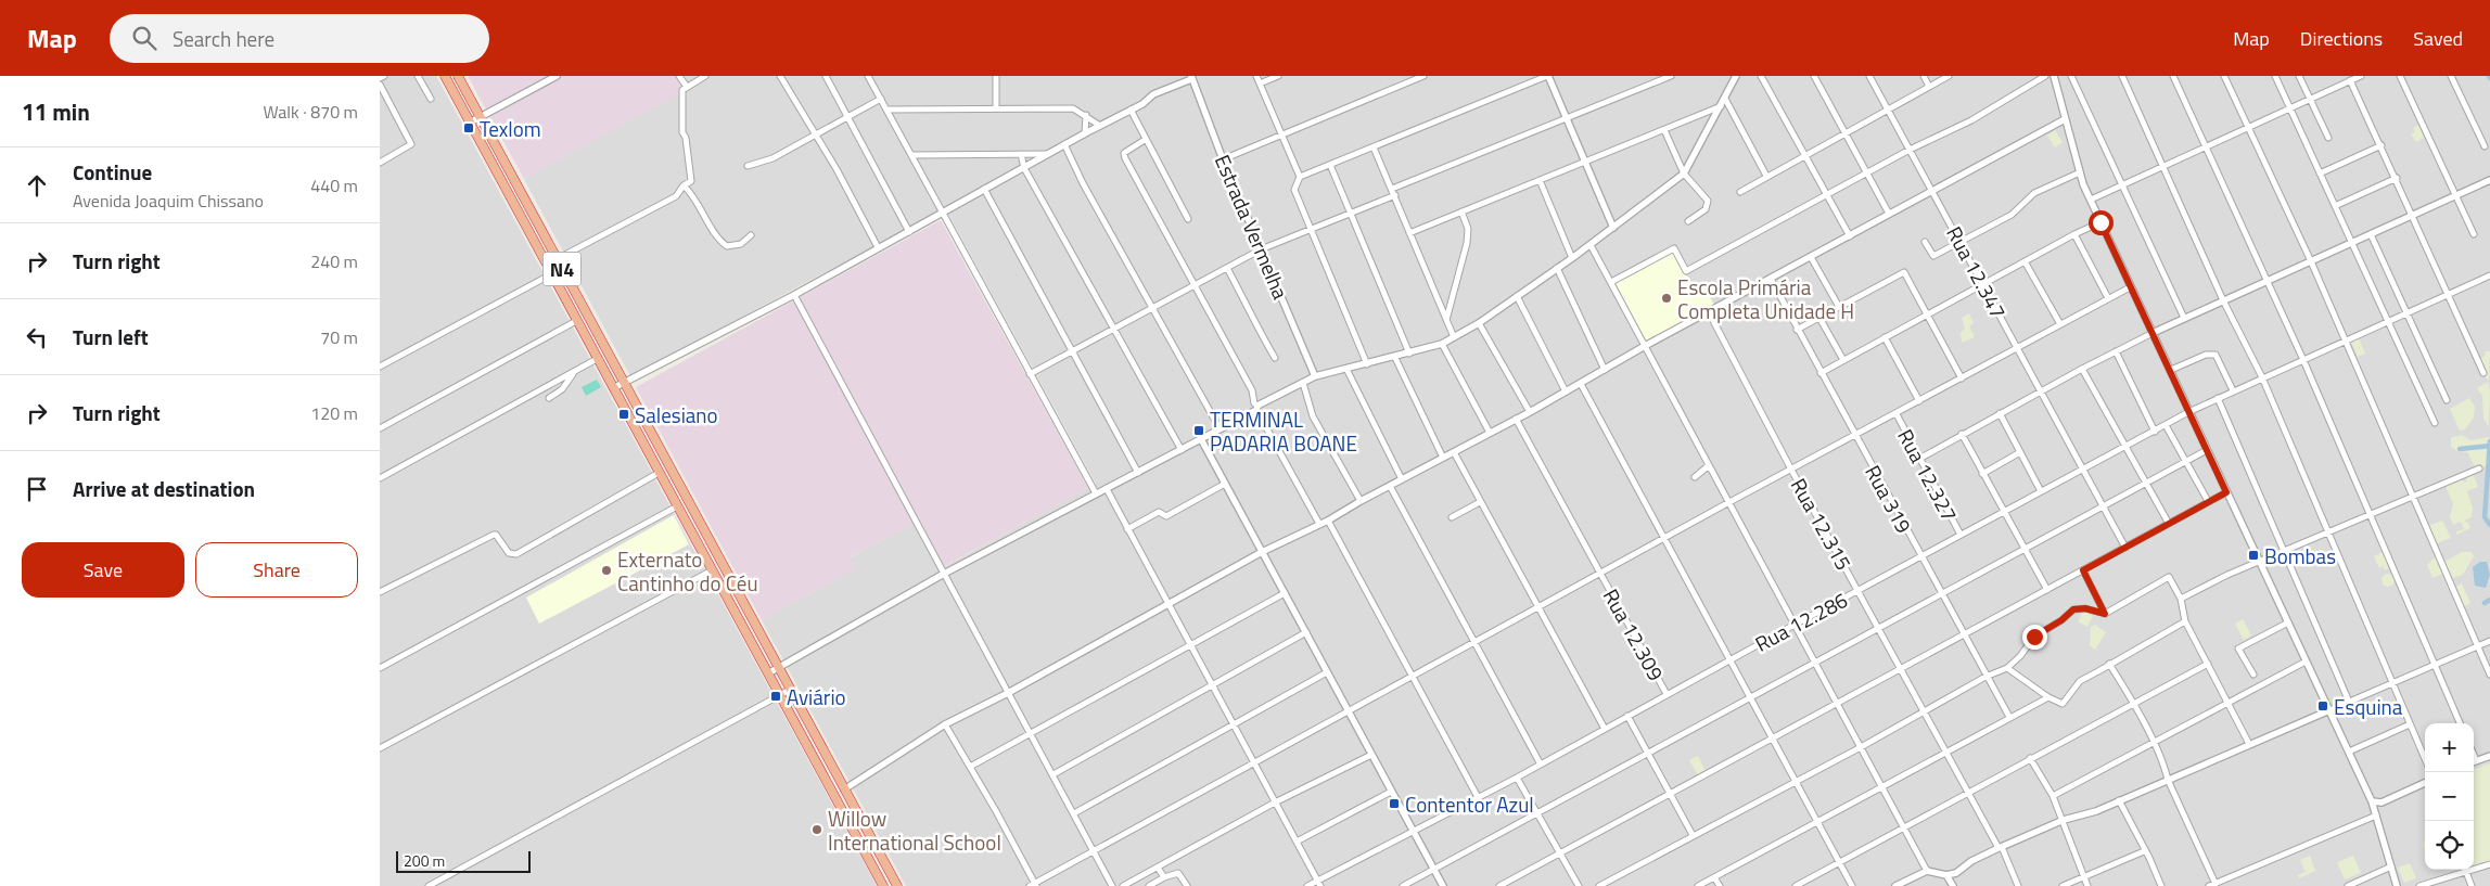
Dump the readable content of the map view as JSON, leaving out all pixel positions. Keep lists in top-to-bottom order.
{
  "streets": {
    "highway": ["N4"],
    "street": [
      "Estrada Vermelha",
      "Rua 12.347",
      "Rua 12.327",
      "Rua 319",
      "Rua 12.315",
      "Rua 12.286",
      "Rua 12.309"
    ]
  },
  "crossings": [
    ["Rua 12.347", "Rua 12.286"],
    ["Rua 12.327", "Rua 12.286"],
    ["Rua 319", "Rua 12.286"],
    ["Rua 12.315", "Rua 12.286"],
    ["Rua 12.286", "Rua 12.309"]
  ],
  "places": {
    "transit": [
      "Texlom",
      "Salesiano",
      "TERMINAL PADARIA BOANE",
      "Bombas",
      "Aviário",
      "Esquina",
      "Contentor Azul"
    ],
    "other": ["Escola Primária Completa Unidade H", "Externato Cantinho do Céu", "Willow International School"]
  },
  "scale_bar": "200 m",
  "page": {
    "header": "Map",
    "search": "Search here",
    "nav": ["Map", "Directions", "Saved"],
    "heading": ["11 min", "Walk · 870 m"],
    "list": [
      ["Continue", "Avenida Joaquim Chissano", "440 m"],
      ["Turn right", "240 m"],
      ["Turn left", "70 m"],
      ["Turn right", "120 m"],
      "Arrive at destination"
    ],
    "buttons": ["Save", "Share"],
    "map_buttons": ["+", "−"],
    "scale": "200 m"
  }
}
